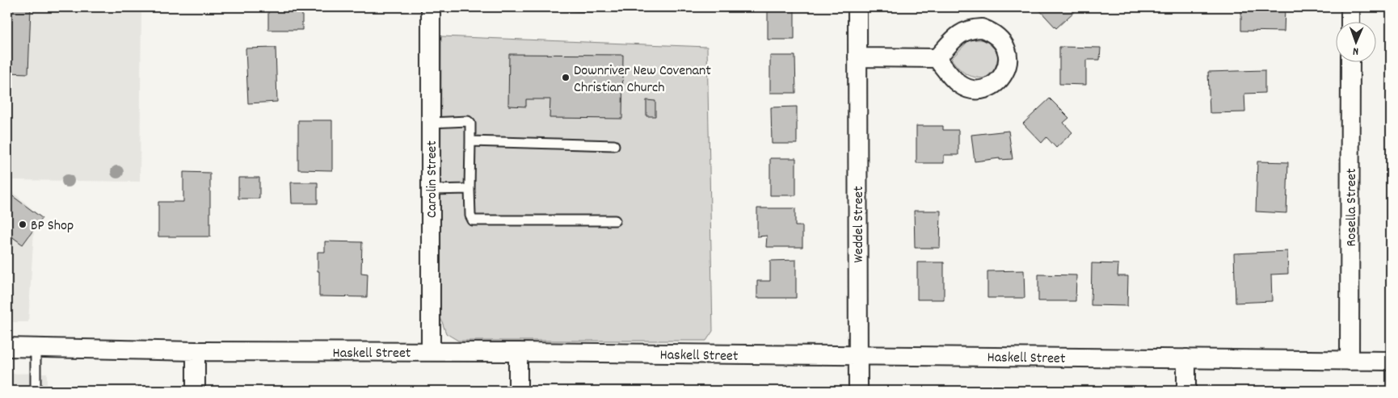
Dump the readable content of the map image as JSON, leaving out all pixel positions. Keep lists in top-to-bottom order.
{
  "streets": {
    "street": [
      "Carolin Street",
      "Rosella Street",
      "Weddel Street",
      "Haskell Street"
    ]
  },
  "crossings": [
    ["Carolin Street", "Haskell Street"],
    ["Rosella Street", "Haskell Street"],
    ["Weddel Street", "Haskell Street"]
  ],
  "places": ["Downriver New Covenant Christian Church", "BP Shop"],
  "north": "bottom"
}
